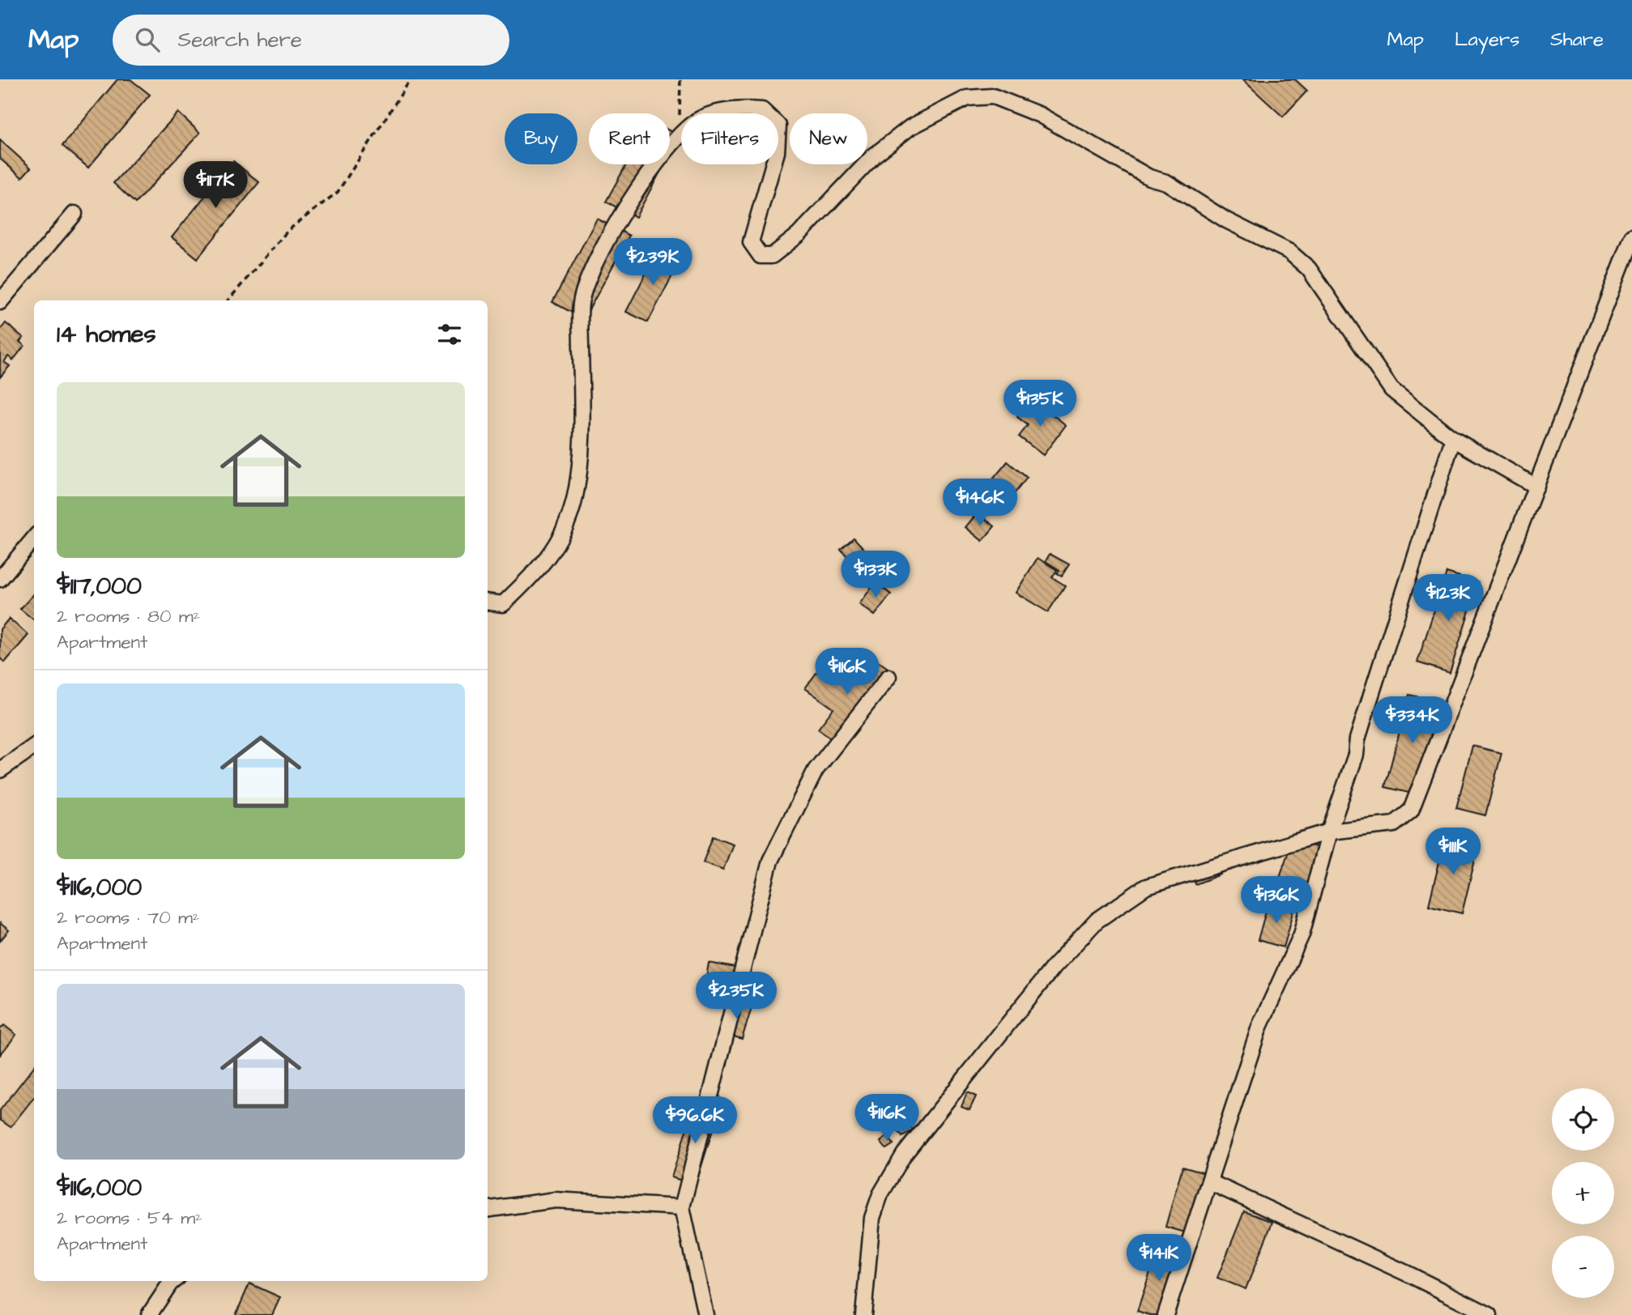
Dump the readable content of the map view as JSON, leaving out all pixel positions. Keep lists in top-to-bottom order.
{
  "page": {
    "header": "Map",
    "search": "Search here",
    "nav": ["Map", "Layers", "Share"],
    "chip": [
      "Buy",
      "Rent",
      "Filters",
      "New"
    ],
    "price": [
      "$117K",
      "$239K",
      "$135K",
      "$146K",
      "$133K",
      "$123K",
      "$116K",
      "$334K",
      "$111K",
      "$136K",
      "$235K",
      "$116K",
      "$96.6K",
      "$141K"
    ],
    "heading": "14 homes",
    "list": [
      {
        "name": "$117,000",
        "note": "2 rooms · 80 m² · Apartment"
      },
      {
        "name": "$116,000",
        "note": "2 rooms · 70 m² · Apartment"
      },
      {
        "name": "$116,000",
        "note": "2 rooms · 54 m² · Apartment"
      }
    ],
    "map_buttons": ["+", "−"]
  }
}
